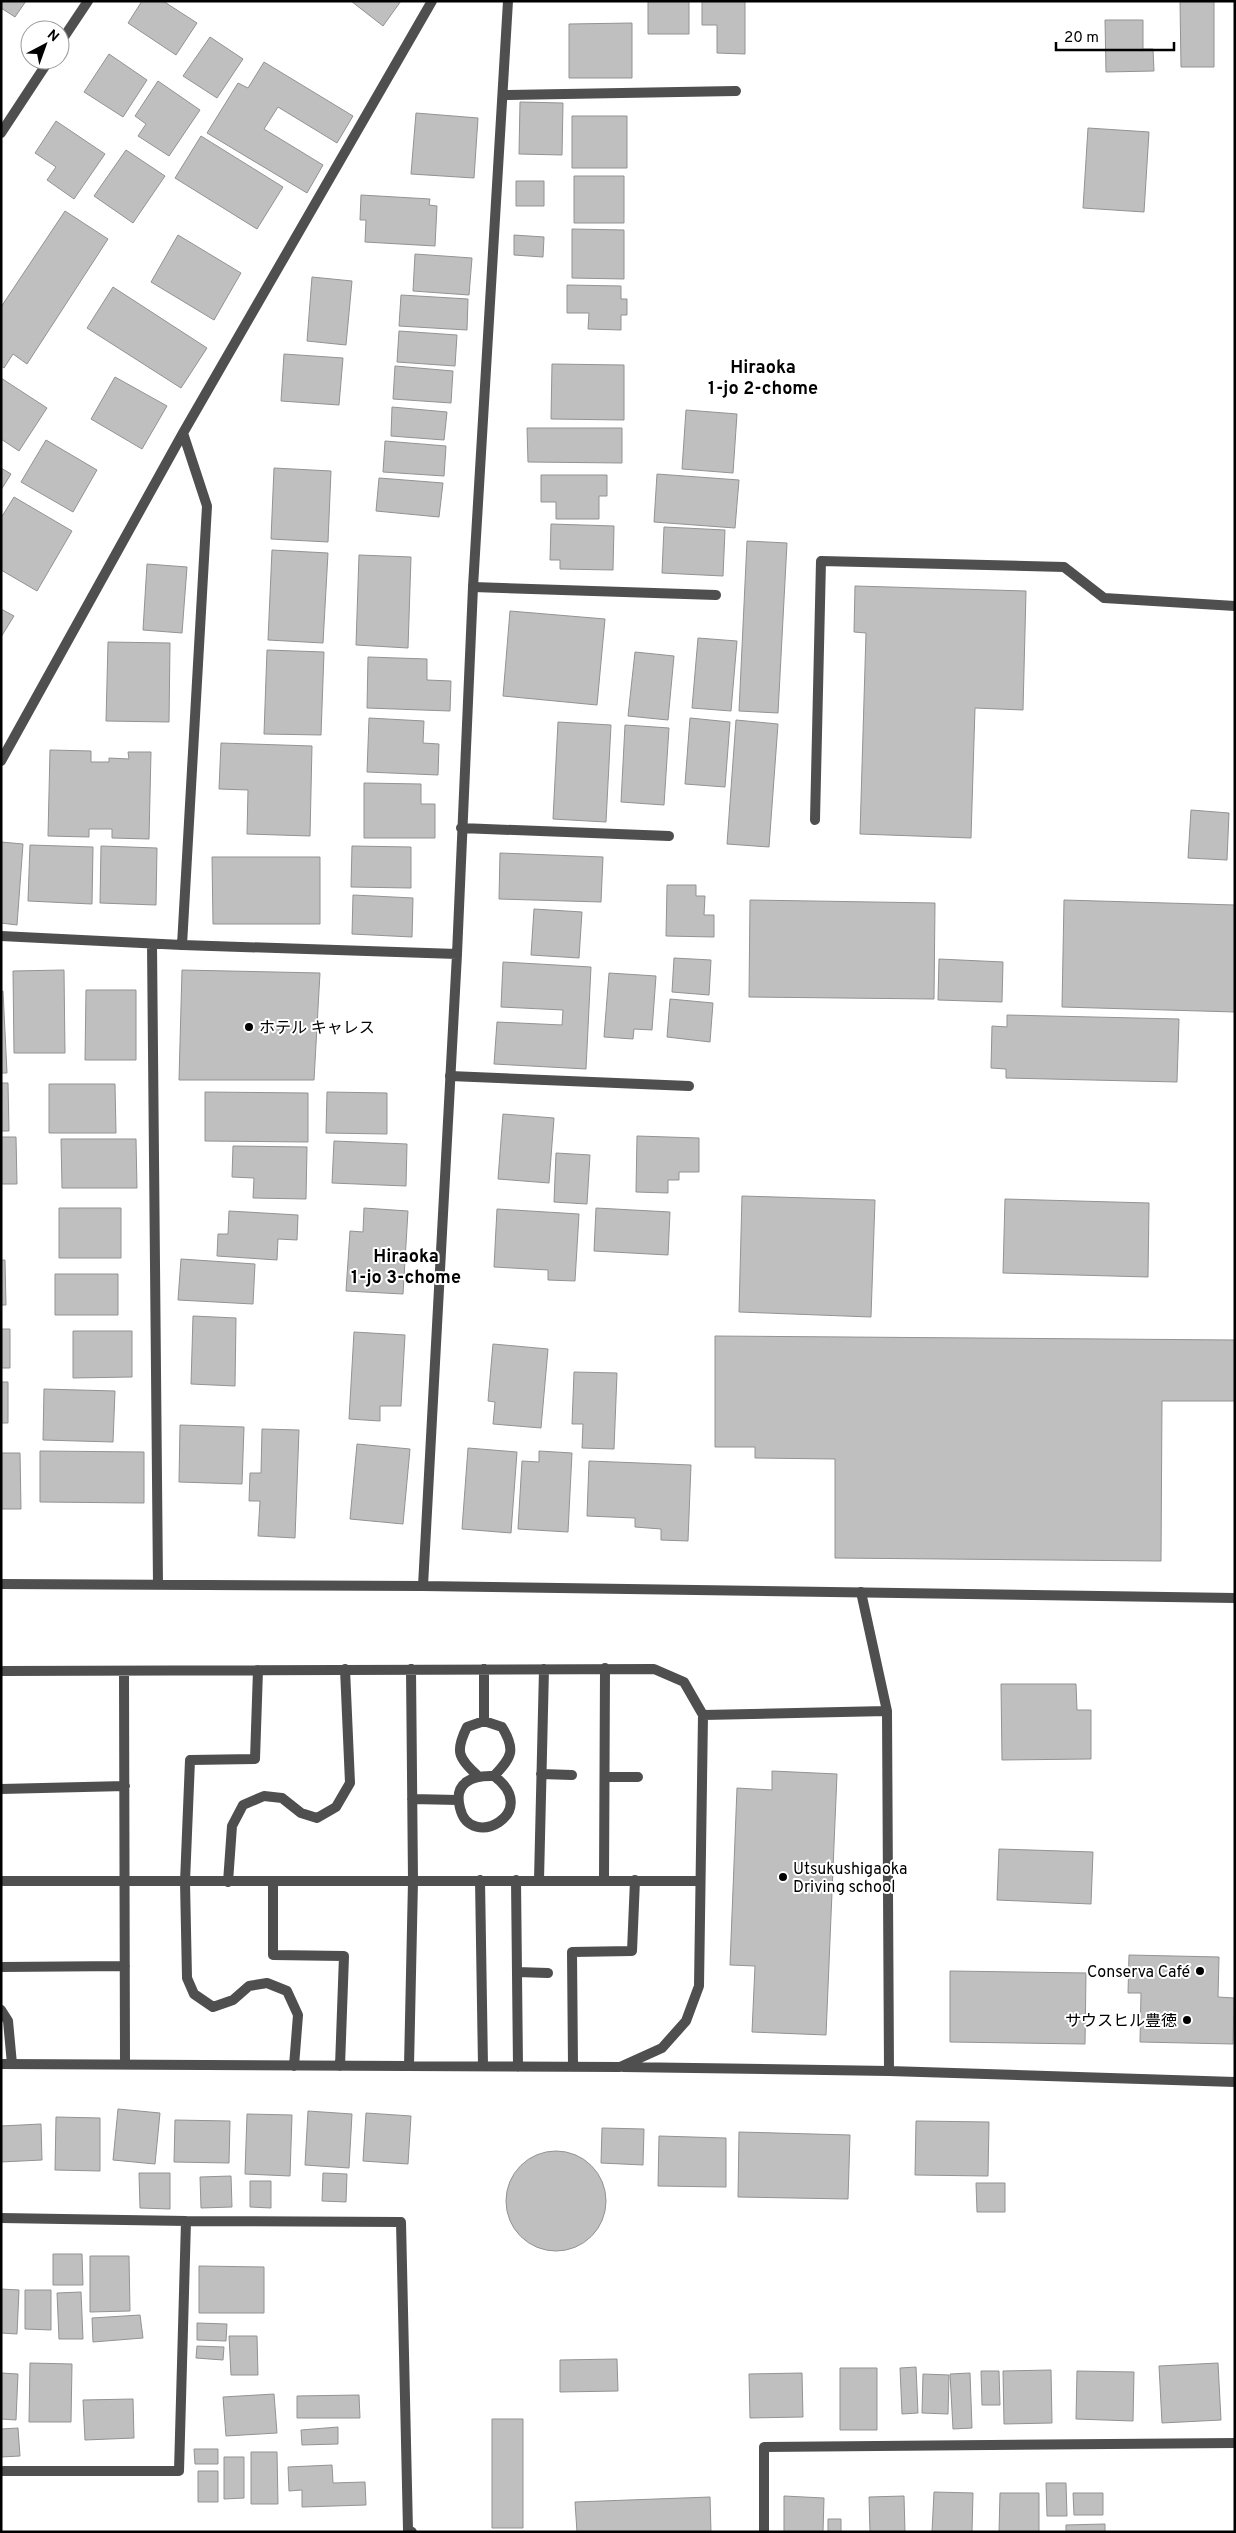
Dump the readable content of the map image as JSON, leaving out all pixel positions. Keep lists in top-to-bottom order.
{
  "districts": ["Hiraoka 1-jo 2-chome", "Hiraoka 1-jo 3-chome"],
  "places": [
    "ホテル キャレス",
    "Utsukushigaoka Driving school",
    "Conserva Café",
    "サウスヒル豊徳"
  ],
  "scale_bar": "20 m",
  "north": "top right"
}
